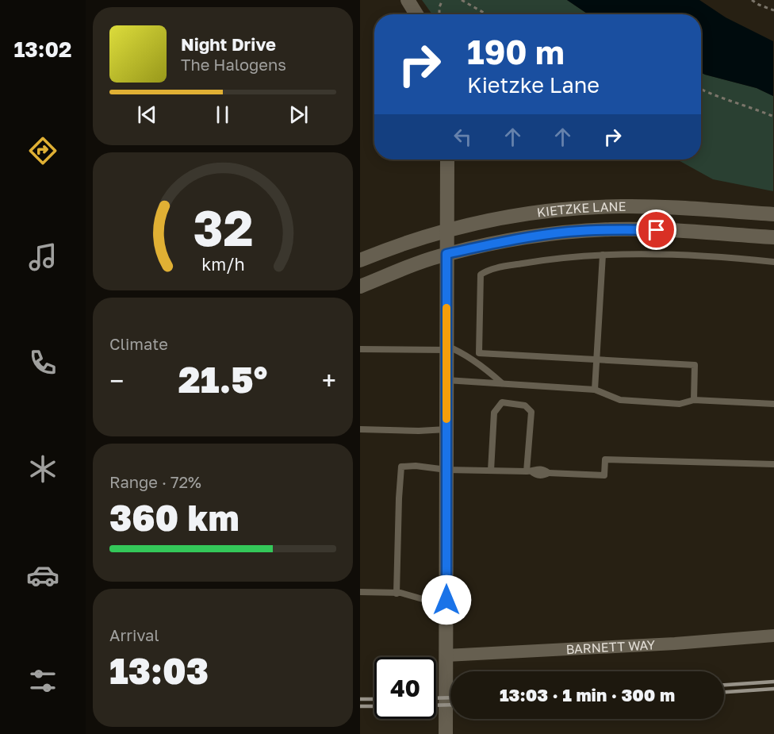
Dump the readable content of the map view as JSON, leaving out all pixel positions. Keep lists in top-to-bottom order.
{
  "streets": {
    "main road": ["KIETZKE LANE"],
    "street": ["BARNETT WAY"]
  },
  "page": {
    "tabs": "13:02",
    "turn": ["190 m", "Kietzke Lane"],
    "song": ["Night Drive", "The Halogens"],
    "tile": [
      "Climate",
      ["Range · 72%", "360 km"],
      ["Arrival", "13:03"]
    ],
    "heat": ["−", "21.5°", "+"],
    "limit": "40",
    "trip": "13:03 · 1 min · 300 m",
    "gauge": ["32", "km/h"]
  }
}
